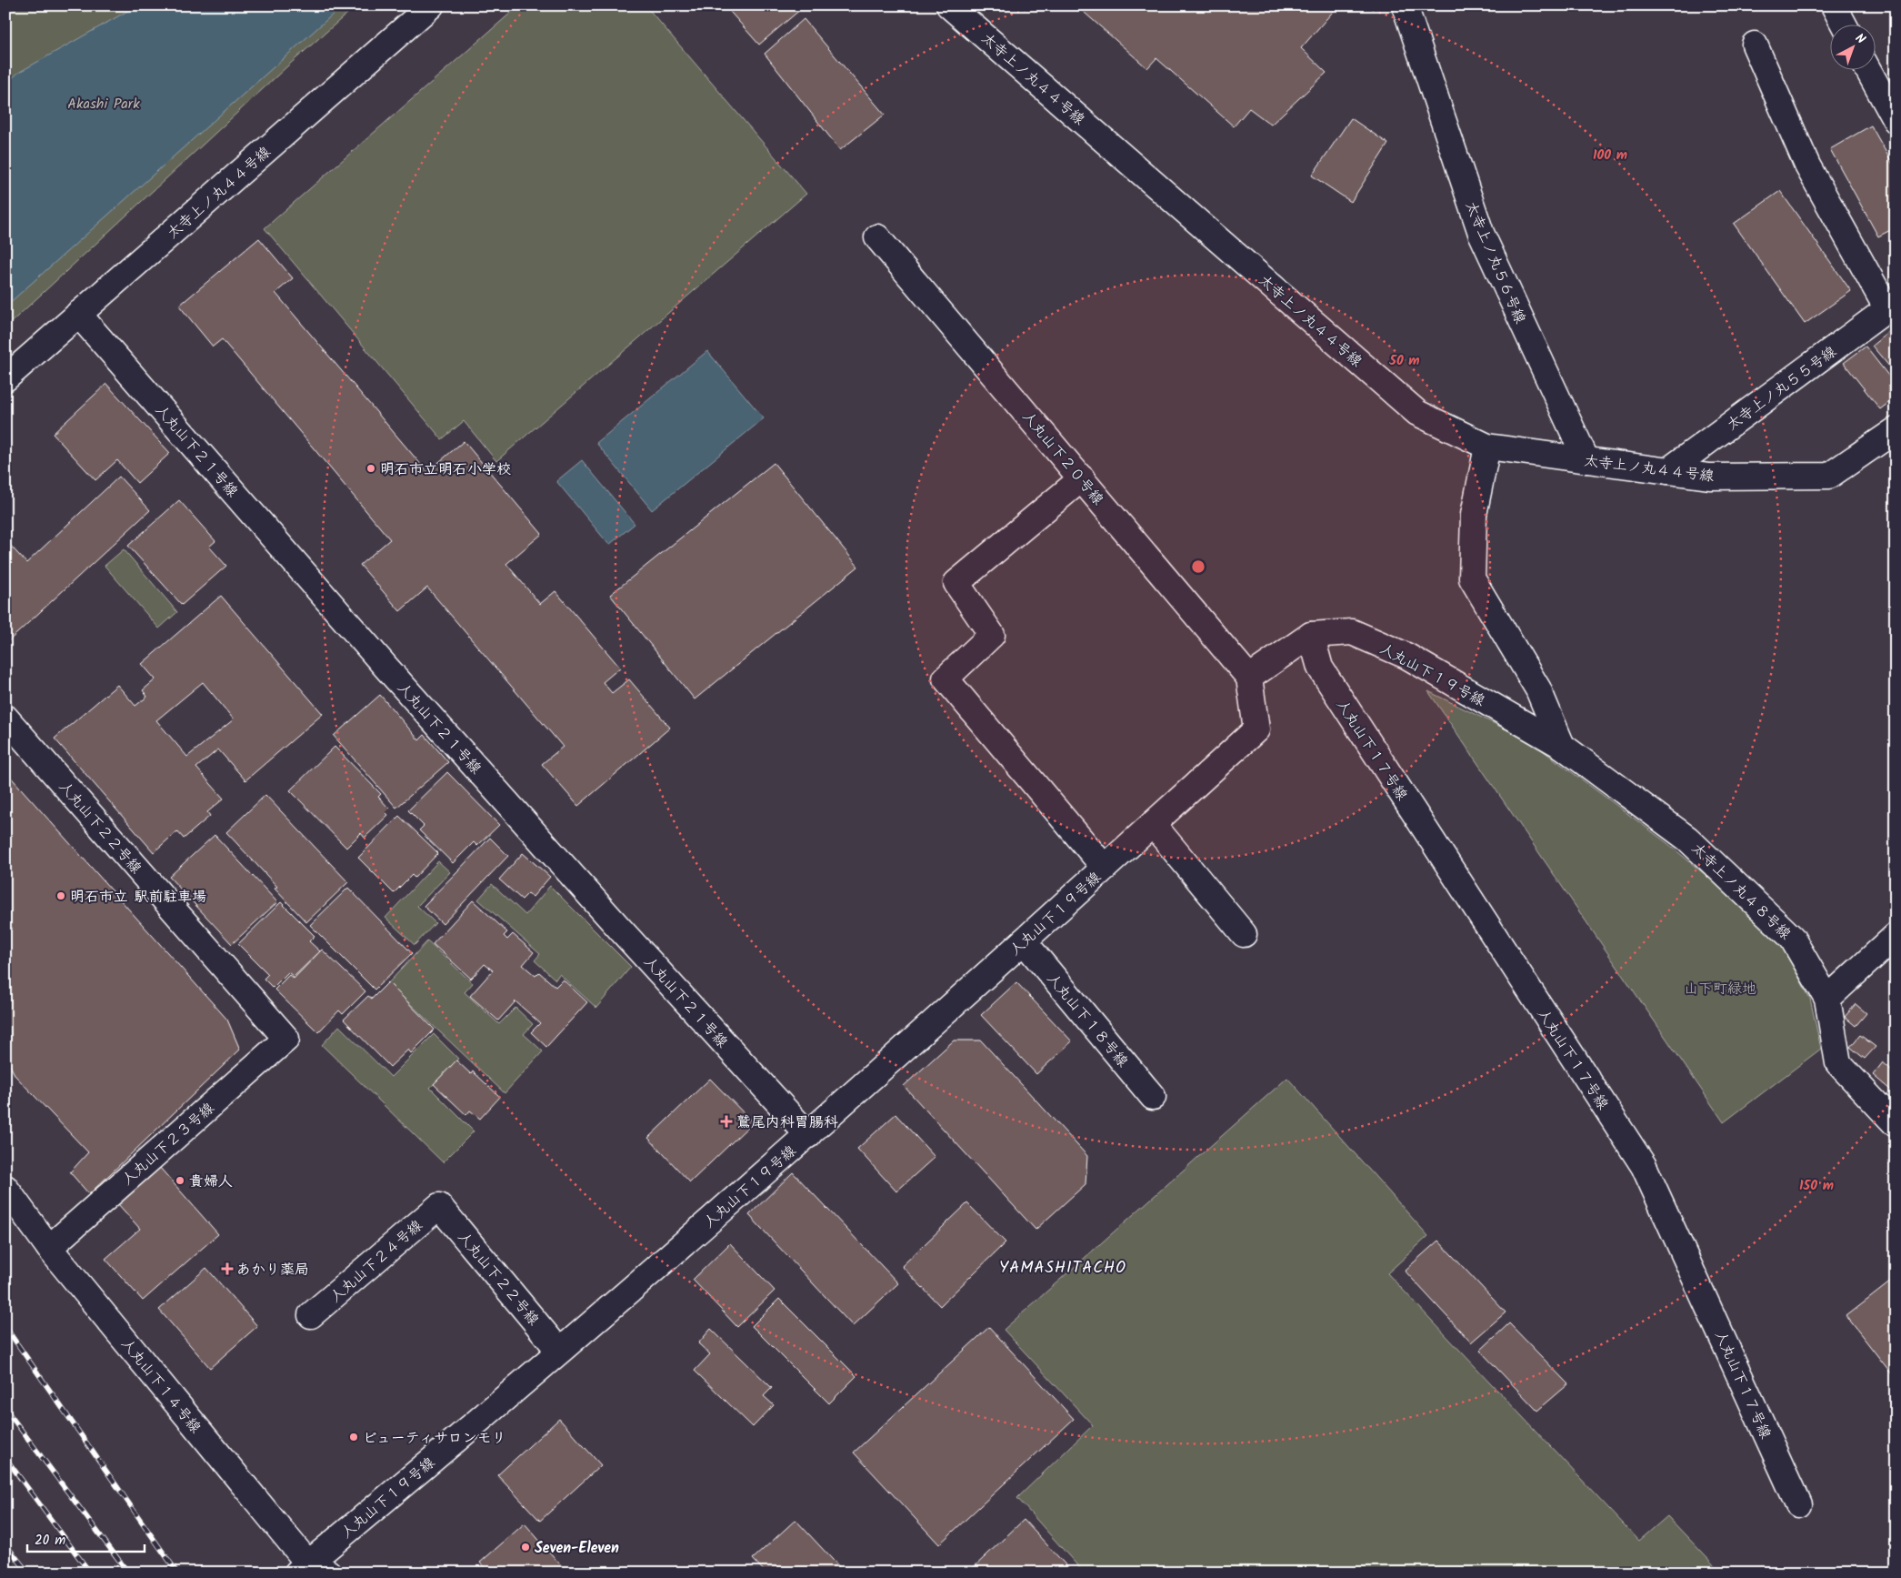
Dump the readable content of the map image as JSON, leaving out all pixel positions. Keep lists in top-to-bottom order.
{
  "streets": {
    "street": [
      "太寺上ノ丸４４号線",
      "太寺上ノ丸５６号線",
      "太寺上ノ丸５５号線",
      "人丸山下２１号線",
      "人丸山下２０号線",
      "人丸山下１９号線",
      "人丸山下１７号線",
      "人丸山下２２号線",
      "太寺上ノ丸４８号線",
      "人丸山下１８号線",
      "人丸山下２３号線",
      "人丸山下２４号線",
      "人丸山下１４号線"
    ]
  },
  "crossings": [
    ["太寺上ノ丸４４号線", "太寺上ノ丸５６号線"],
    ["太寺上ノ丸４４号線", "太寺上ノ丸５５号線"],
    ["太寺上ノ丸４４号線", "人丸山下２１号線"],
    ["人丸山下２１号線", "人丸山下１９号線"],
    ["人丸山下２０号線", "人丸山下１９号線"],
    ["人丸山下１９号線", "人丸山下１７号線"],
    ["人丸山下１９号線", "人丸山下２２号線"],
    ["人丸山下１９号線", "太寺上ノ丸４８号線"],
    ["人丸山下１９号線", "人丸山下１８号線"],
    ["人丸山下１９号線", "人丸山下１４号線"],
    ["人丸山下２２号線", "人丸山下２３号線"],
    ["人丸山下２２号線", "人丸山下２４号線"],
    ["人丸山下２３号線", "人丸山下１４号線"]
  ],
  "districts": ["YAMASHITACHO"],
  "parks": ["Akashi Park", "山下町緑地"],
  "places": {
    "other": [
      "明石市立明石小学校",
      "明石市立 駅前駐車場",
      "貴婦人",
      "ビューティサロンモリ",
      "Seven-Eleven"
    ],
    "health": ["鷲尾内科胃腸科", "あかり薬局"]
  },
  "scale_bar": "20 m",
  "north": "top right",
  "rings": ["100 m", "50 m", "150 m"]
}
